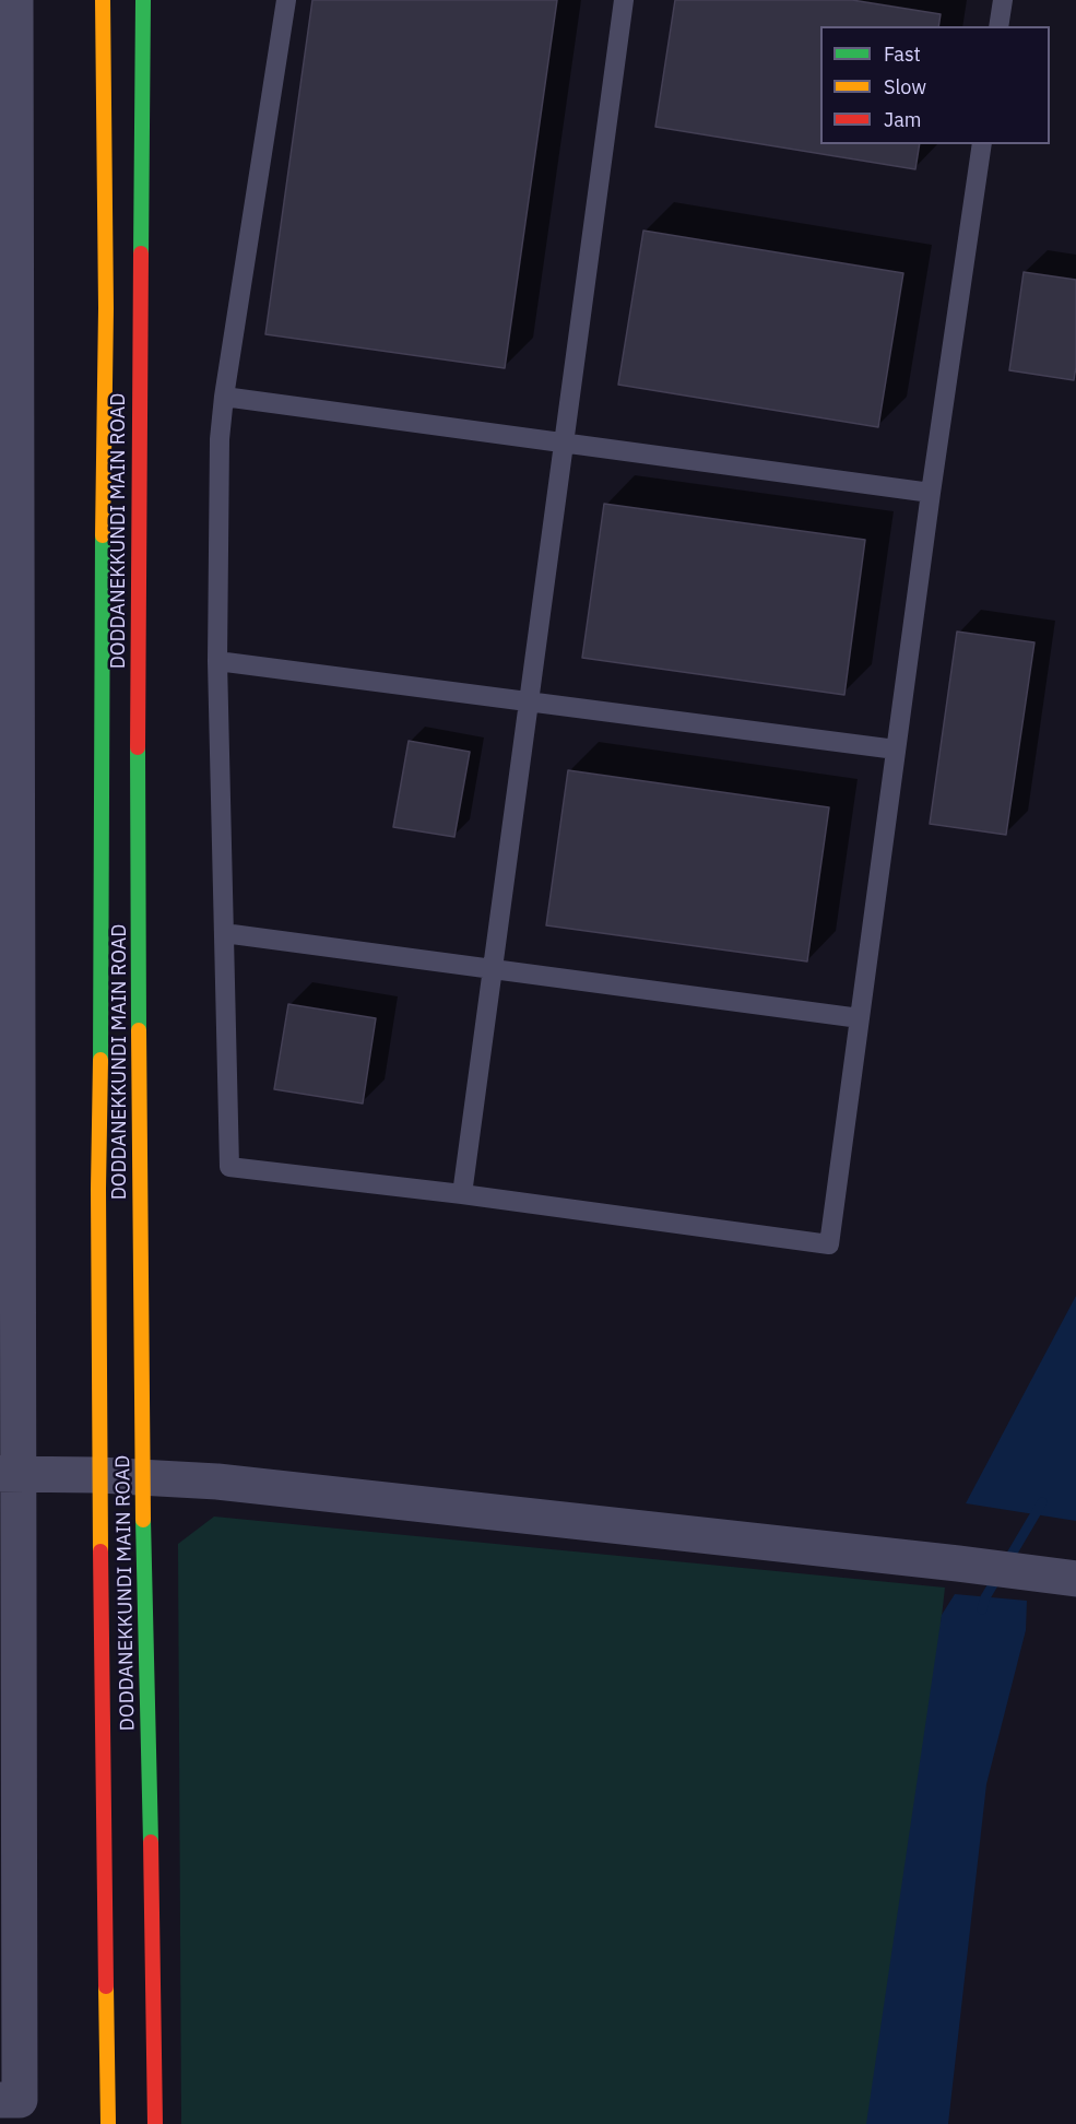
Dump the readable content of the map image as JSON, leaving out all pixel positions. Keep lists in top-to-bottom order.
{
  "streets": {
    "street": ["DODDANEKKUNDI MAIN ROAD"]
  },
  "legend": ["Fast", "Slow", "Jam"]
}
